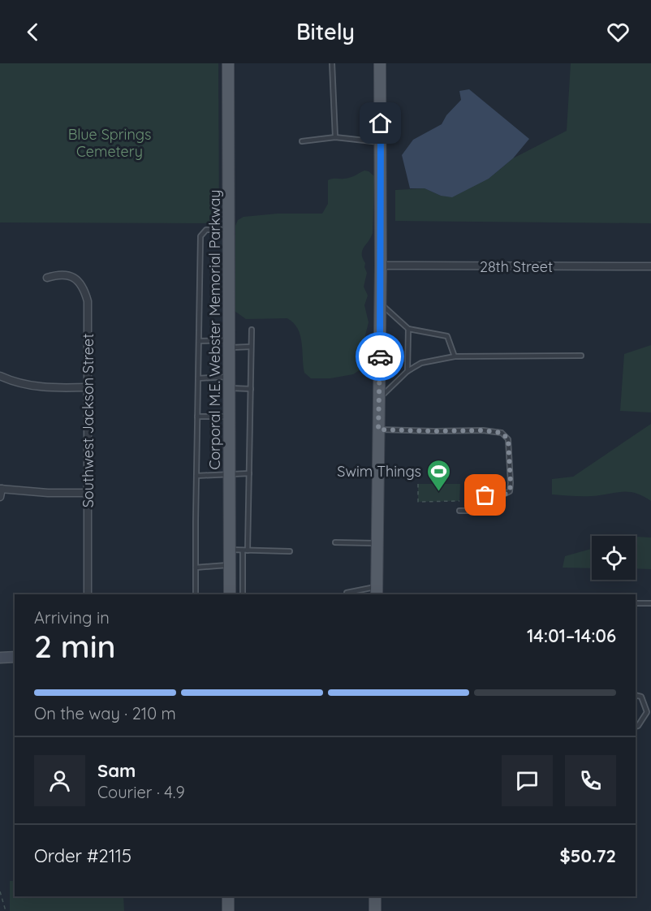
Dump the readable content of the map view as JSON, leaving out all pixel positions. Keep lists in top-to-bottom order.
{
  "streets": {
    "main road": ["Corporal M.E. Webster Memorial Parkway"],
    "street": ["28th Street", "Southwest Jackson Street"]
  },
  "parks": ["Blue Springs Cemetery"],
  "places": {
    "sports": ["Swim Things"]
  },
  "page": {
    "header": "Bitely",
    "heading": ["2 min", "Arriving in", "14:01–14:06"],
    "panel": [
      "Sam",
      "Courier · 4.9",
      "Order #2115",
      "$50.72"
    ],
    "bar": "On the way · 210 m"
  }
}
